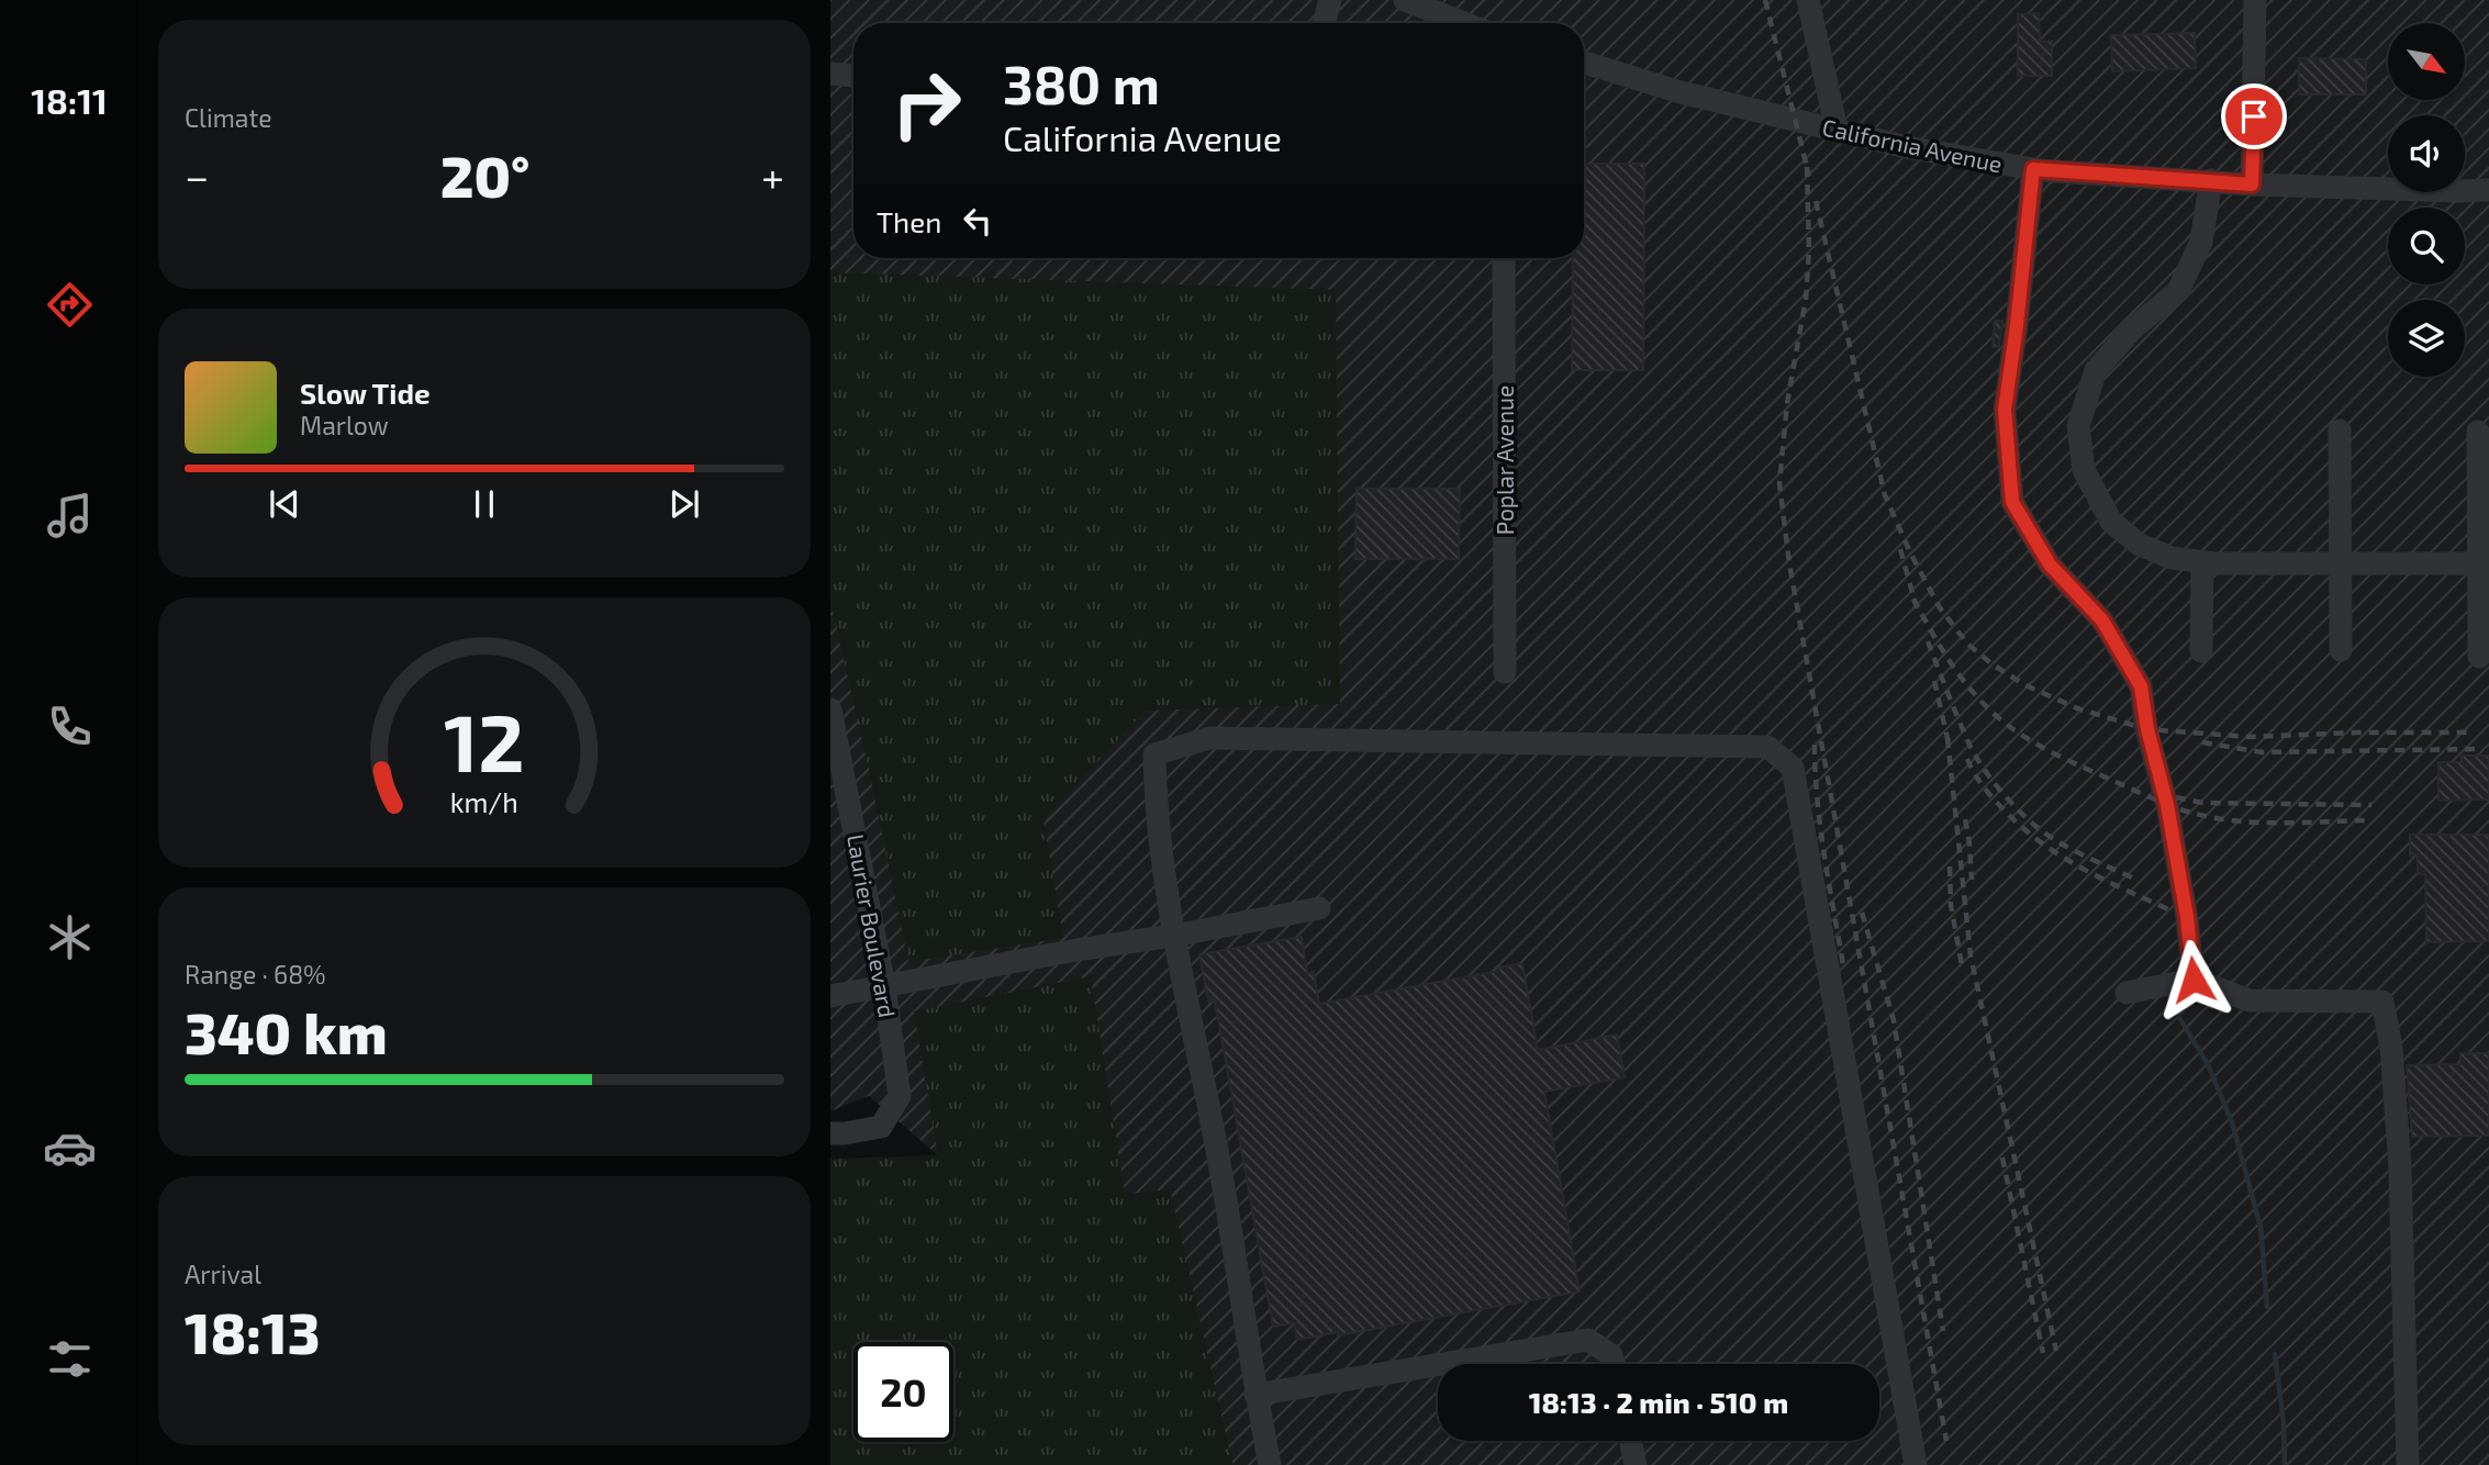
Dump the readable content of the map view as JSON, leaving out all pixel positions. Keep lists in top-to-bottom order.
{
  "streets": {
    "street": ["California Avenue", "Poplar Avenue", "Laurier Boulevard"]
  },
  "north": "bottom right",
  "page": {
    "tabs": "18:11",
    "tile": [
      "Climate",
      ["Range · 68%", "340 km"],
      ["Arrival", "18:13"]
    ],
    "turn": ["380 m", "California Avenue"],
    "heat": ["−", "20°", "+"],
    "then": "Then",
    "song": ["Slow Tide", "Marlow"],
    "limit": "20",
    "trip": "18:13 · 2 min · 510 m",
    "gauge": ["12", "km/h"]
  }
}
